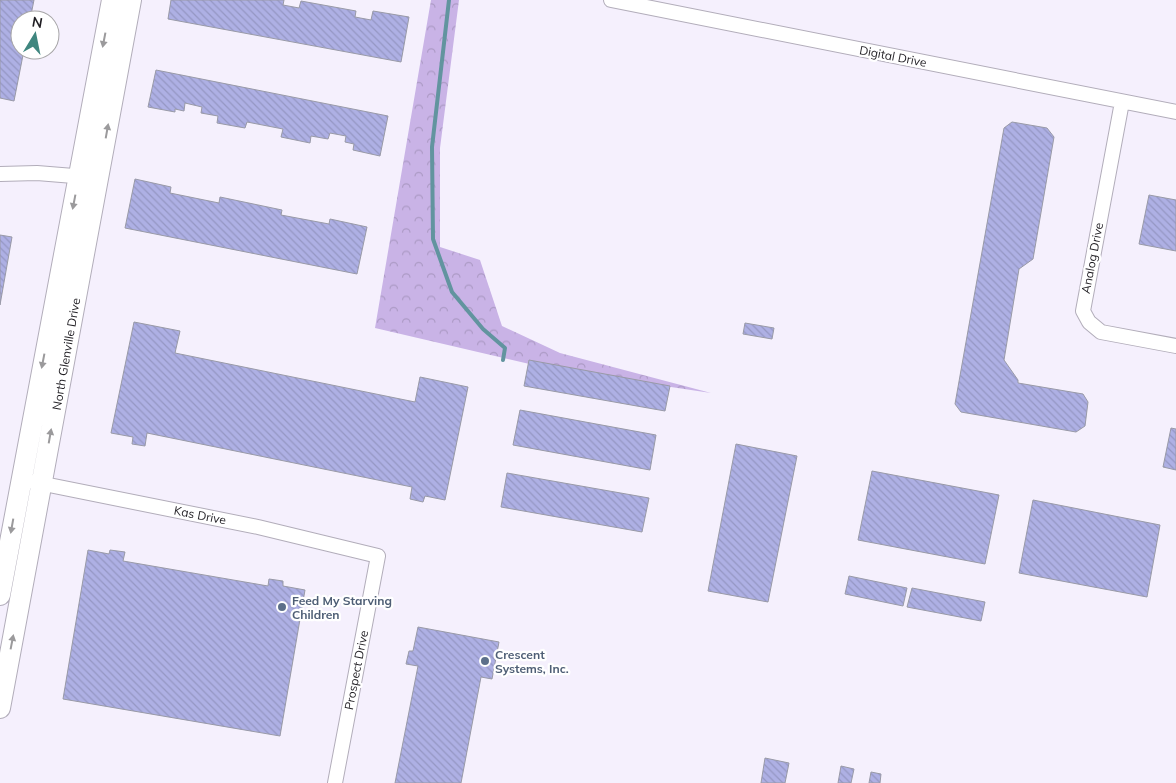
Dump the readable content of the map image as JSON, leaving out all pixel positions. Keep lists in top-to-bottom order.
{
  "streets": {
    "street": [
      "Digital Drive",
      "Analog Drive",
      "North Glenville Drive",
      "Kas Drive",
      "Prospect Drive"
    ]
  },
  "crossings": [
    ["Digital Drive", "Analog Drive"],
    ["North Glenville Drive", "Kas Drive"],
    ["Kas Drive", "Prospect Drive"]
  ],
  "places": ["Feed My Starving Children", "Crescent Systems, Inc."],
  "north": "top"
}
